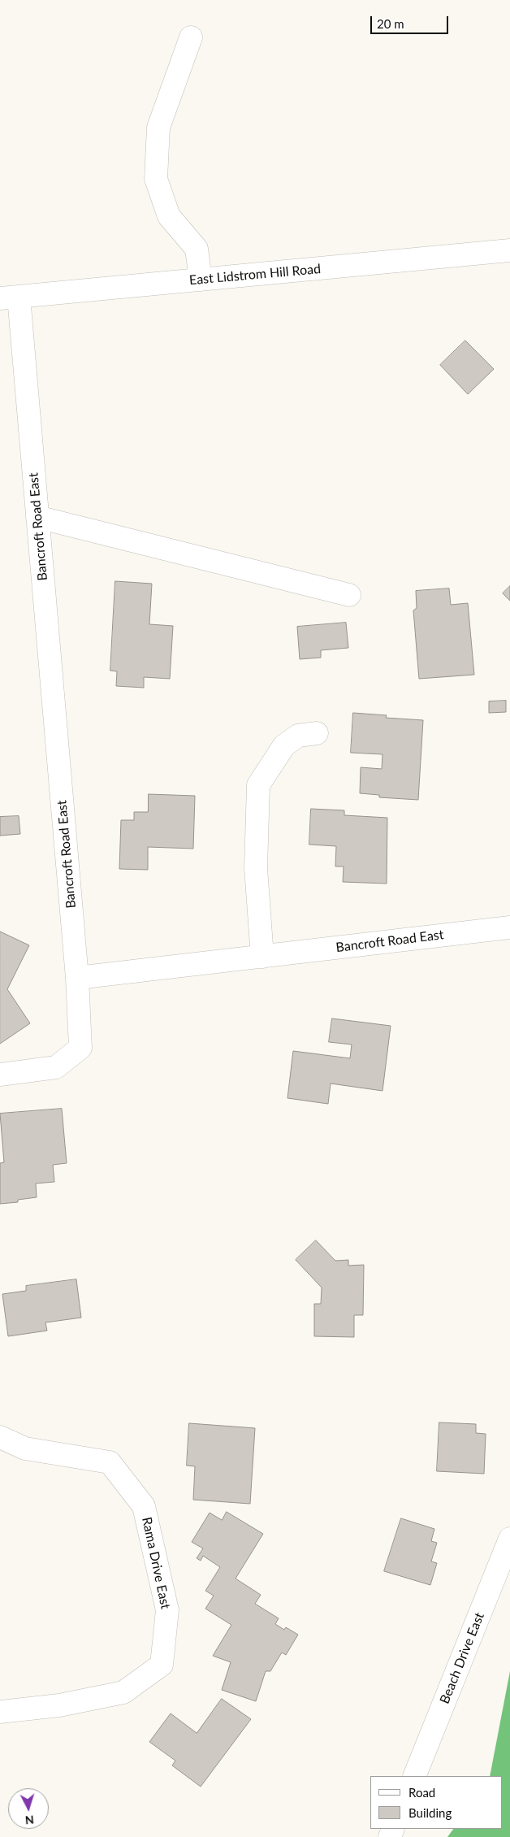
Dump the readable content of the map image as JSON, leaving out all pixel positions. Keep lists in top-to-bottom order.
{
  "streets": {
    "street": [
      "East Lidstrom Hill Road",
      "Bancroft Road East",
      "Rama Drive East",
      "Beach Drive East"
    ]
  },
  "crossings": [
    ["East Lidstrom Hill Road", "Bancroft Road East"]
  ],
  "legend": ["Road", "Building"],
  "scale_bar": "20 m",
  "north": "bottom"
}
